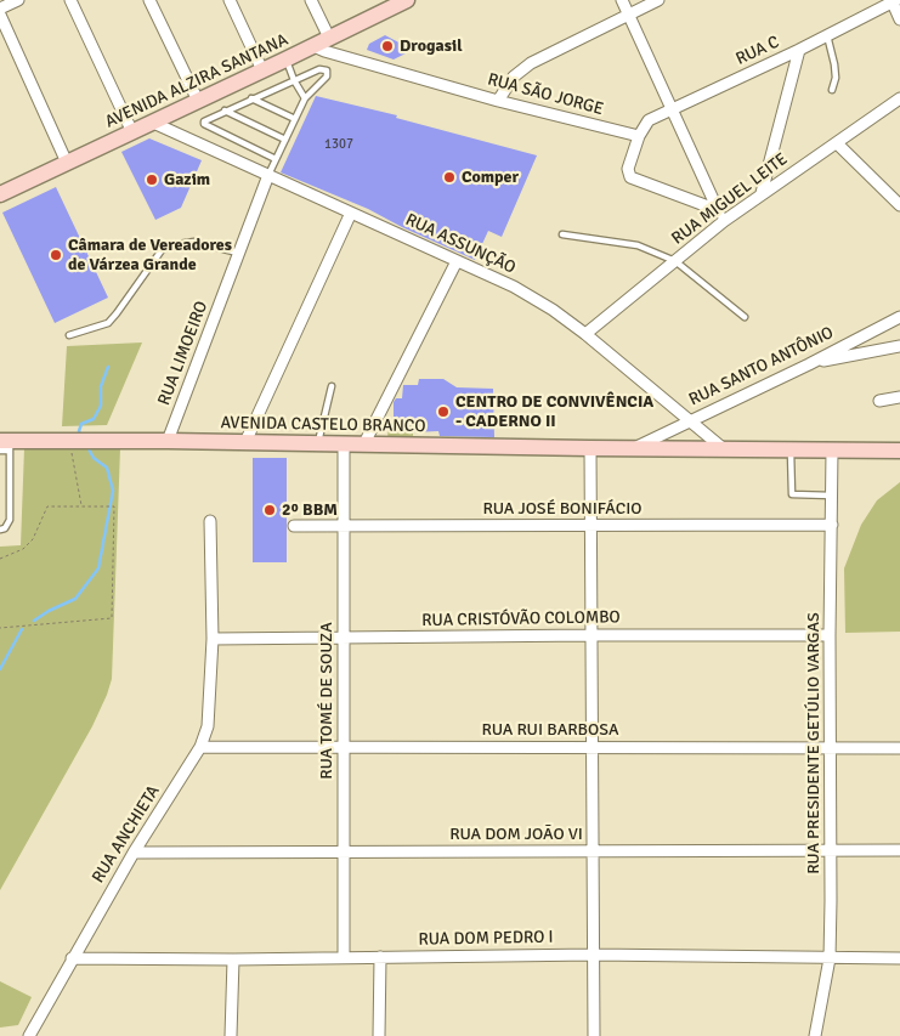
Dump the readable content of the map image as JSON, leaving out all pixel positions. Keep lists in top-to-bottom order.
{
  "streets": {
    "street": [
      "RUA C",
      "AVENIDA ALZIRA SANTANA",
      "RUA SÃO JORGE",
      "RUA MIGUEL LEITE",
      "RUA ASSUNÇÃO",
      "RUA LIMOEIRO",
      "RUA SANTO ANTÔNIO",
      "AVENIDA CASTELO BRANCO",
      "RUA JOSÉ BONIFÁCIO",
      "RUA CRISTÓVÃO COLOMBO",
      "RUA TOMÉ DE SOUZA",
      "RUA RUI BARBOSA",
      "RUA PRESIDENTE GETÚLIO VARGAS",
      "RUA ANCHIETA",
      "RUA DOM JOÃO VI",
      "RUA DOM PEDRO I"
    ]
  },
  "crossings": [
    ["RUA C", "RUA SÃO JORGE"],
    ["AVENIDA ALZIRA SANTANA", "RUA SÃO JORGE"],
    ["AVENIDA ALZIRA SANTANA", "RUA ASSUNÇÃO"],
    ["RUA MIGUEL LEITE", "RUA ASSUNÇÃO"],
    ["RUA ASSUNÇÃO", "RUA LIMOEIRO"],
    ["RUA ASSUNÇÃO", "RUA SANTO ANTÔNIO"],
    ["RUA ASSUNÇÃO", "AVENIDA CASTELO BRANCO"],
    ["RUA LIMOEIRO", "AVENIDA CASTELO BRANCO"],
    ["RUA SANTO ANTÔNIO", "AVENIDA CASTELO BRANCO"],
    ["AVENIDA CASTELO BRANCO", "RUA TOMÉ DE SOUZA"],
    ["AVENIDA CASTELO BRANCO", "RUA PRESIDENTE GETÚLIO VARGAS"],
    ["RUA JOSÉ BONIFÁCIO", "RUA TOMÉ DE SOUZA"],
    ["RUA JOSÉ BONIFÁCIO", "RUA PRESIDENTE GETÚLIO VARGAS"],
    ["RUA CRISTÓVÃO COLOMBO", "RUA TOMÉ DE SOUZA"],
    ["RUA CRISTÓVÃO COLOMBO", "RUA PRESIDENTE GETÚLIO VARGAS"],
    ["RUA CRISTÓVÃO COLOMBO", "RUA ANCHIETA"],
    ["RUA TOMÉ DE SOUZA", "RUA RUI BARBOSA"],
    ["RUA TOMÉ DE SOUZA", "RUA DOM JOÃO VI"],
    ["RUA TOMÉ DE SOUZA", "RUA DOM PEDRO I"],
    ["RUA RUI BARBOSA", "RUA PRESIDENTE GETÚLIO VARGAS"],
    ["RUA RUI BARBOSA", "RUA ANCHIETA"],
    ["RUA PRESIDENTE GETÚLIO VARGAS", "RUA DOM JOÃO VI"],
    ["RUA PRESIDENTE GETÚLIO VARGAS", "RUA DOM PEDRO I"],
    ["RUA ANCHIETA", "RUA DOM JOÃO VI"],
    ["RUA ANCHIETA", "RUA DOM PEDRO I"]
  ],
  "places": [
    "Drogasil",
    "Comper",
    "Gazim",
    "Câmara de Vereadores de Várzea Grande",
    "CENTRO DE CONVIVÊNCIA - CADERNO II",
    "2º BBM"
  ],
  "house_numbers": ["1307"]
}
